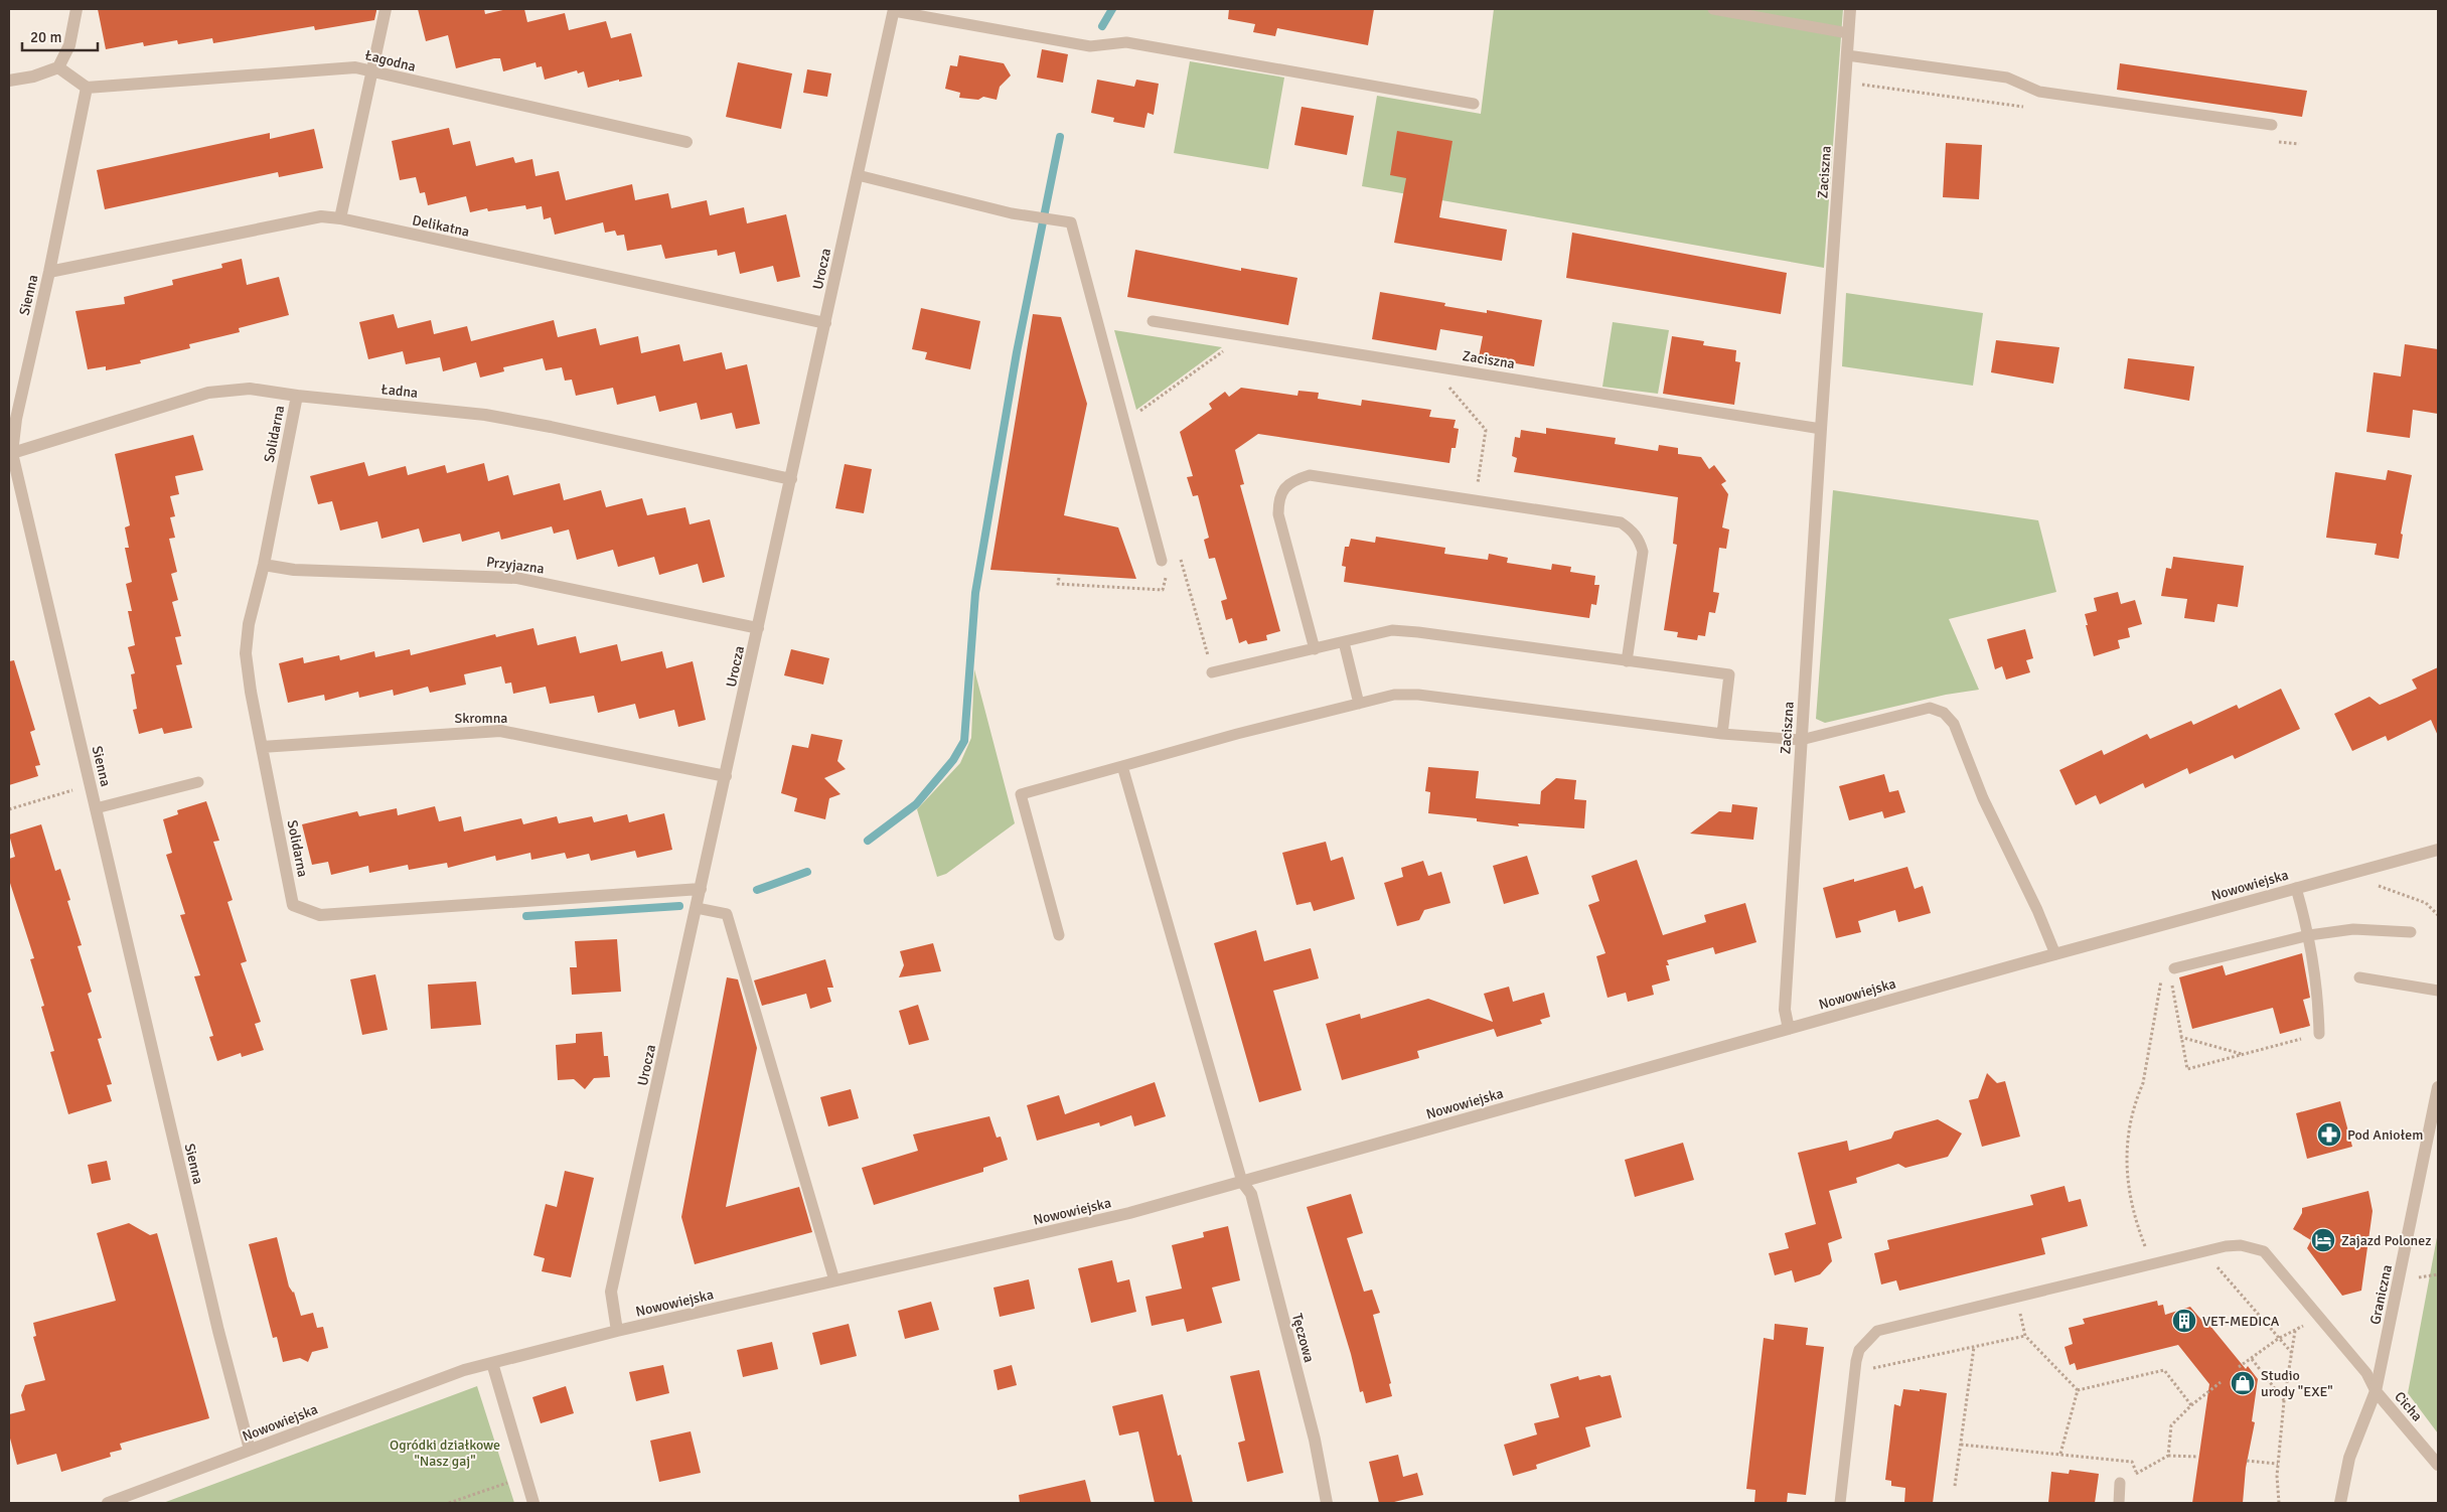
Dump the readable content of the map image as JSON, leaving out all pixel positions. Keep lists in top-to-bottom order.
{
  "streets": {
    "street": [
      "Łagodna",
      "Zaciszna",
      "Delikatna",
      "Urocza",
      "Sienna",
      "Ładna",
      "Solidarna",
      "Przyjazna",
      "Skromna",
      "Nowowiejska",
      "Graniczna",
      "Tęczowa",
      "Cicha"
    ]
  },
  "crossings": [
    ["Łagodna", "Sienna"],
    ["Zaciszna", "Nowowiejska"],
    ["Delikatna", "Urocza"],
    ["Delikatna", "Sienna"],
    ["Urocza", "Ładna"],
    ["Urocza", "Solidarna"],
    ["Urocza", "Przyjazna"],
    ["Urocza", "Skromna"],
    ["Urocza", "Nowowiejska"],
    ["Sienna", "Ładna"],
    ["Sienna", "Nowowiejska"],
    ["Ładna", "Solidarna"],
    ["Solidarna", "Przyjazna"],
    ["Solidarna", "Skromna"],
    ["Nowowiejska", "Tęczowa"],
    ["Graniczna", "Cicha"]
  ],
  "parks": ["Ogródki działkowe \"Nasz gaj\""],
  "places": {
    "pharmacy": ["Pod Aniołem"],
    "hotel": ["Zajazd Polonez"],
    "building": ["VET-MEDICA"],
    "shop": ["Studio urody \"EXE\""]
  },
  "scale_bar": "20 m"
}
